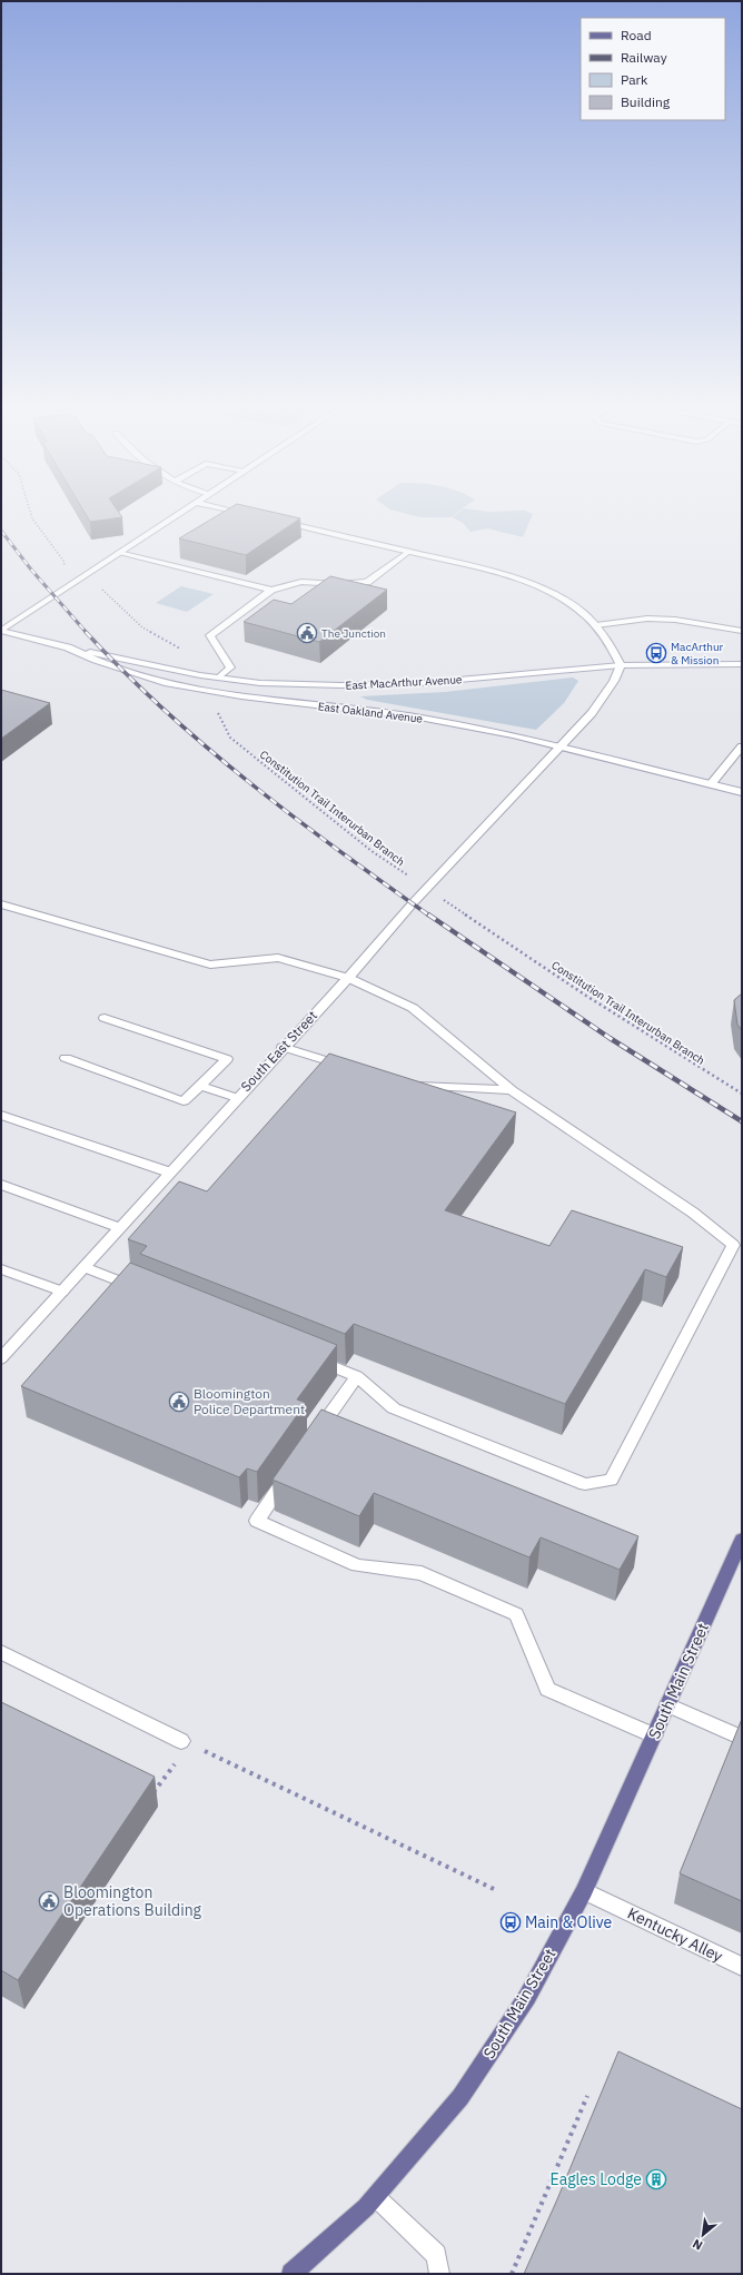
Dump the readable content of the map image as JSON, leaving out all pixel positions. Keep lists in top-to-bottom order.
{
  "streets": {
    "main road": ["South Main Street"],
    "street": [
      "East MacArthur Avenue",
      "East Oakland Avenue",
      "South East Street",
      "Kentucky Alley"
    ],
    "path": ["Constitution Trail Interurban Branch"]
  },
  "crossings": [
    ["East MacArthur Avenue", "East Oakland Avenue"],
    ["East MacArthur Avenue", "South East Street"],
    ["East Oakland Avenue", "Constitution Trail Interurban Branch"],
    ["East Oakland Avenue", "South East Street"],
    ["Constitution Trail Interurban Branch", "South East Street"],
    ["South Main Street", "Kentucky Alley"]
  ],
  "places": {
    "public building": ["The Junction", "Bloomington Police Department", "Bloomington Operations Building"],
    "bus stop": ["MacArthur & Mission", "Main & Olive"],
    "building": ["Eagles Lodge"]
  },
  "legend": [
    "Road",
    "Railway",
    "Park",
    "Building"
  ],
  "north": "bottom left"
}
